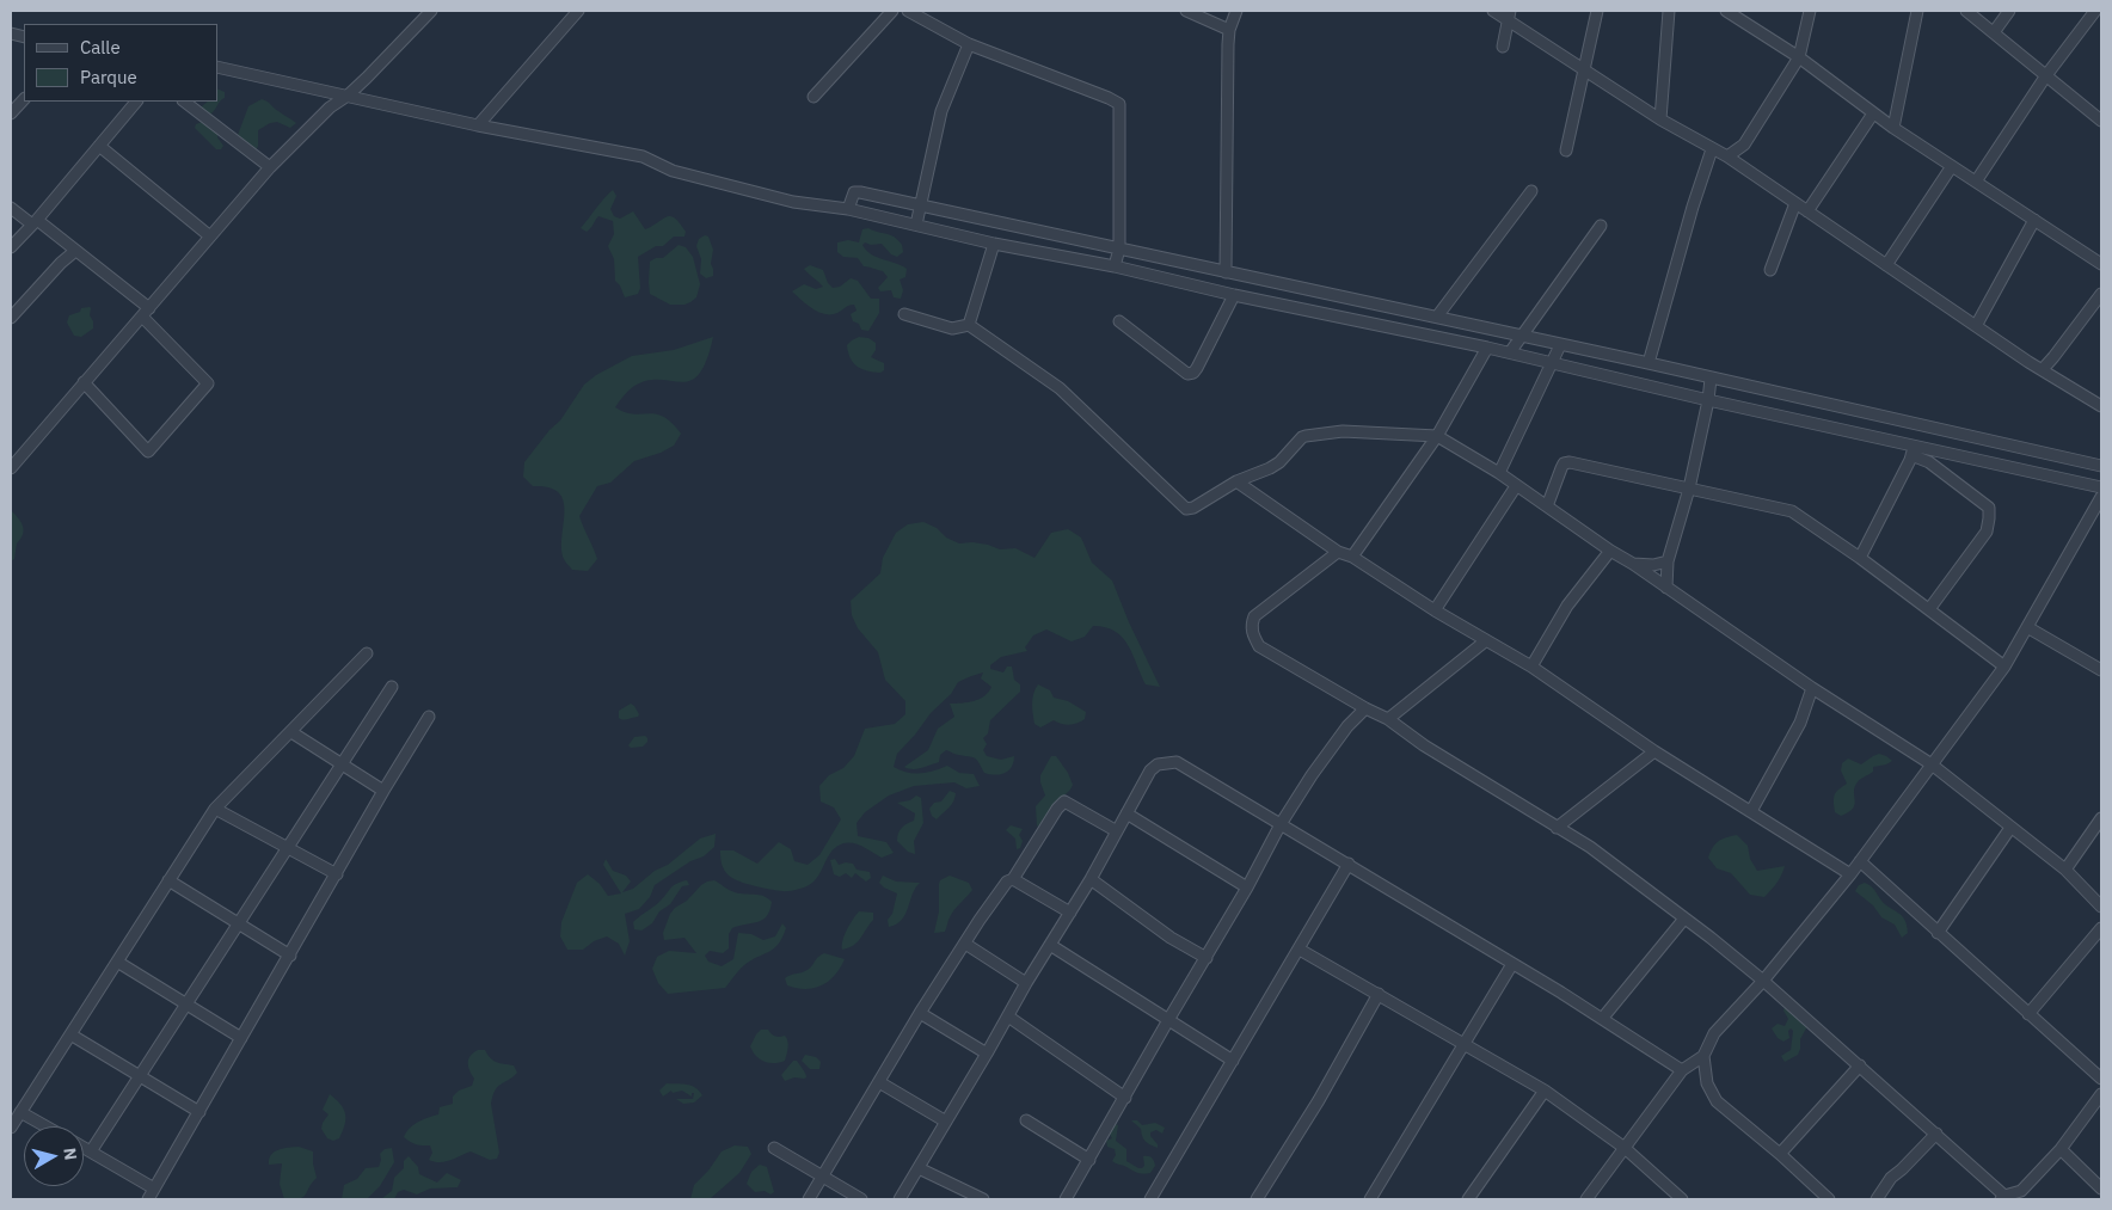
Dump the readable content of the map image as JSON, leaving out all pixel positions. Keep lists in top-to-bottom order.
{
  "legend": ["Calle", "Parque"],
  "north": "right"
}
